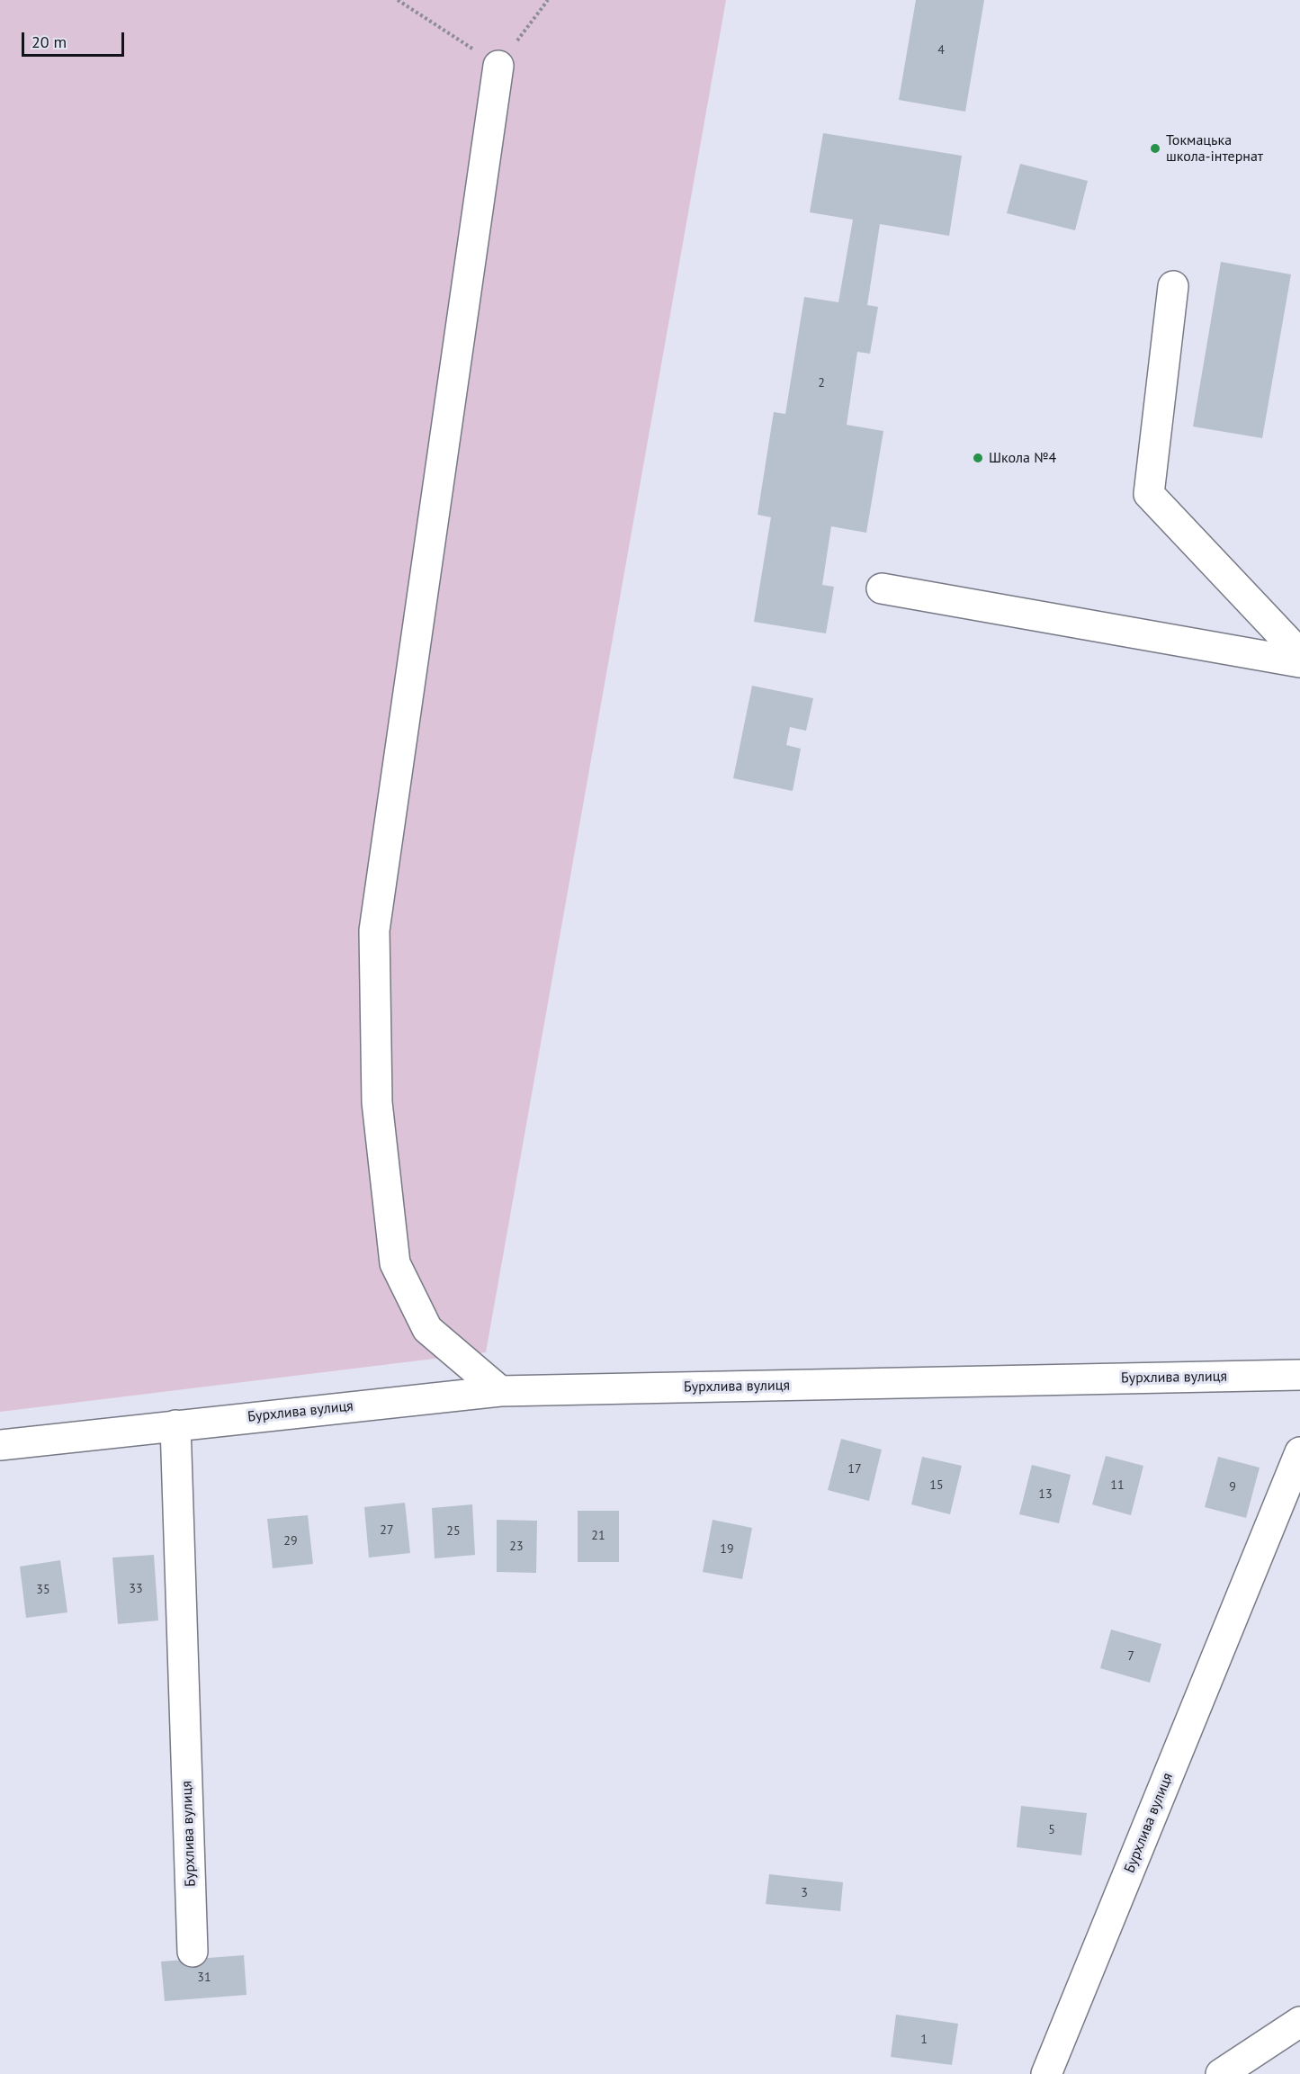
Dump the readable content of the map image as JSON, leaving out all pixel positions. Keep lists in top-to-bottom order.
{
  "streets": {
    "street": ["Бурхлива вулиця"]
  },
  "places": ["Токмацька школа-інтернат", "Школа №4"],
  "house_numbers": [
    "4",
    "2",
    "17",
    "15",
    "11",
    "9",
    "13",
    "27",
    "25",
    "21",
    "29",
    "23",
    "19",
    "33",
    "35",
    "7",
    "5",
    "3",
    "31",
    "1"
  ],
  "scale_bar": "20 m"
}
